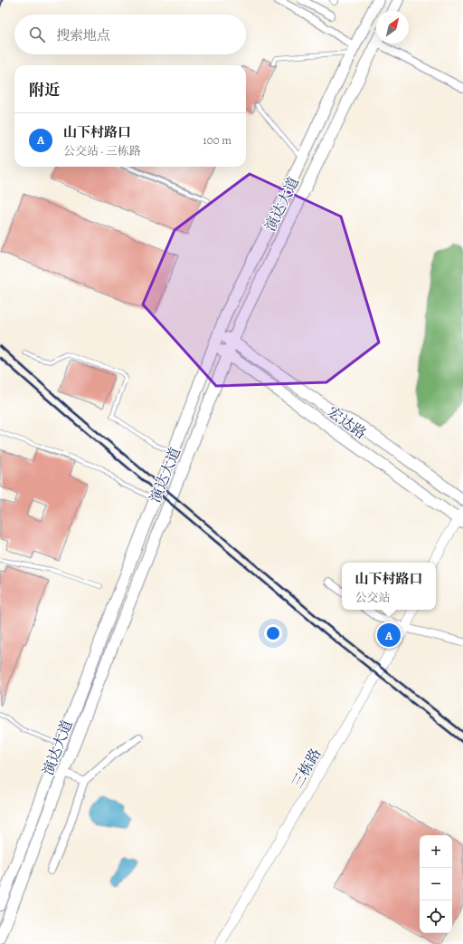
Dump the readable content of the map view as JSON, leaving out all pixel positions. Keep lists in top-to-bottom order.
{
  "streets": {
    "main road": ["演达大道", "宏达路", "三栋路"]
  },
  "crossings": [
    ["演达大道", "宏达路"]
  ],
  "north": "top right",
  "page": {
    "search": "搜索地点",
    "heading": "附近",
    "list": [
      {
        "mark": "A",
        "name": "山下村路口",
        "note": "公交站 · 三栋路",
        "value": "100 m"
      }
    ],
    "popup": ["山下村路口", "公交站"],
    "pins": "A",
    "map_buttons": ["+", "−"]
  }
}
